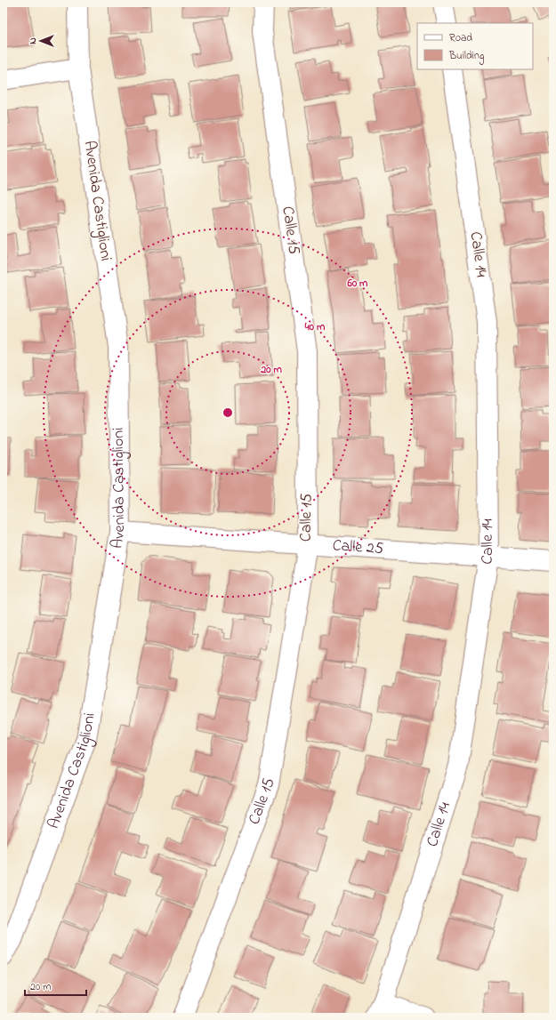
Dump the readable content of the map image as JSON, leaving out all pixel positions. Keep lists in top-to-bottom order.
{
  "streets": {
    "street": [
      "Avenida Castiglioni",
      "Calle 15",
      "Calle 14",
      "Calle 25"
    ]
  },
  "crossings": [
    ["Avenida Castiglioni", "Calle 25"],
    ["Calle 15", "Calle 25"],
    ["Calle 14", "Calle 25"]
  ],
  "legend": ["Road", "Building"],
  "scale_bar": "20 m",
  "north": "left",
  "rings": ["60 m", "40 m", "20 m"]
}
